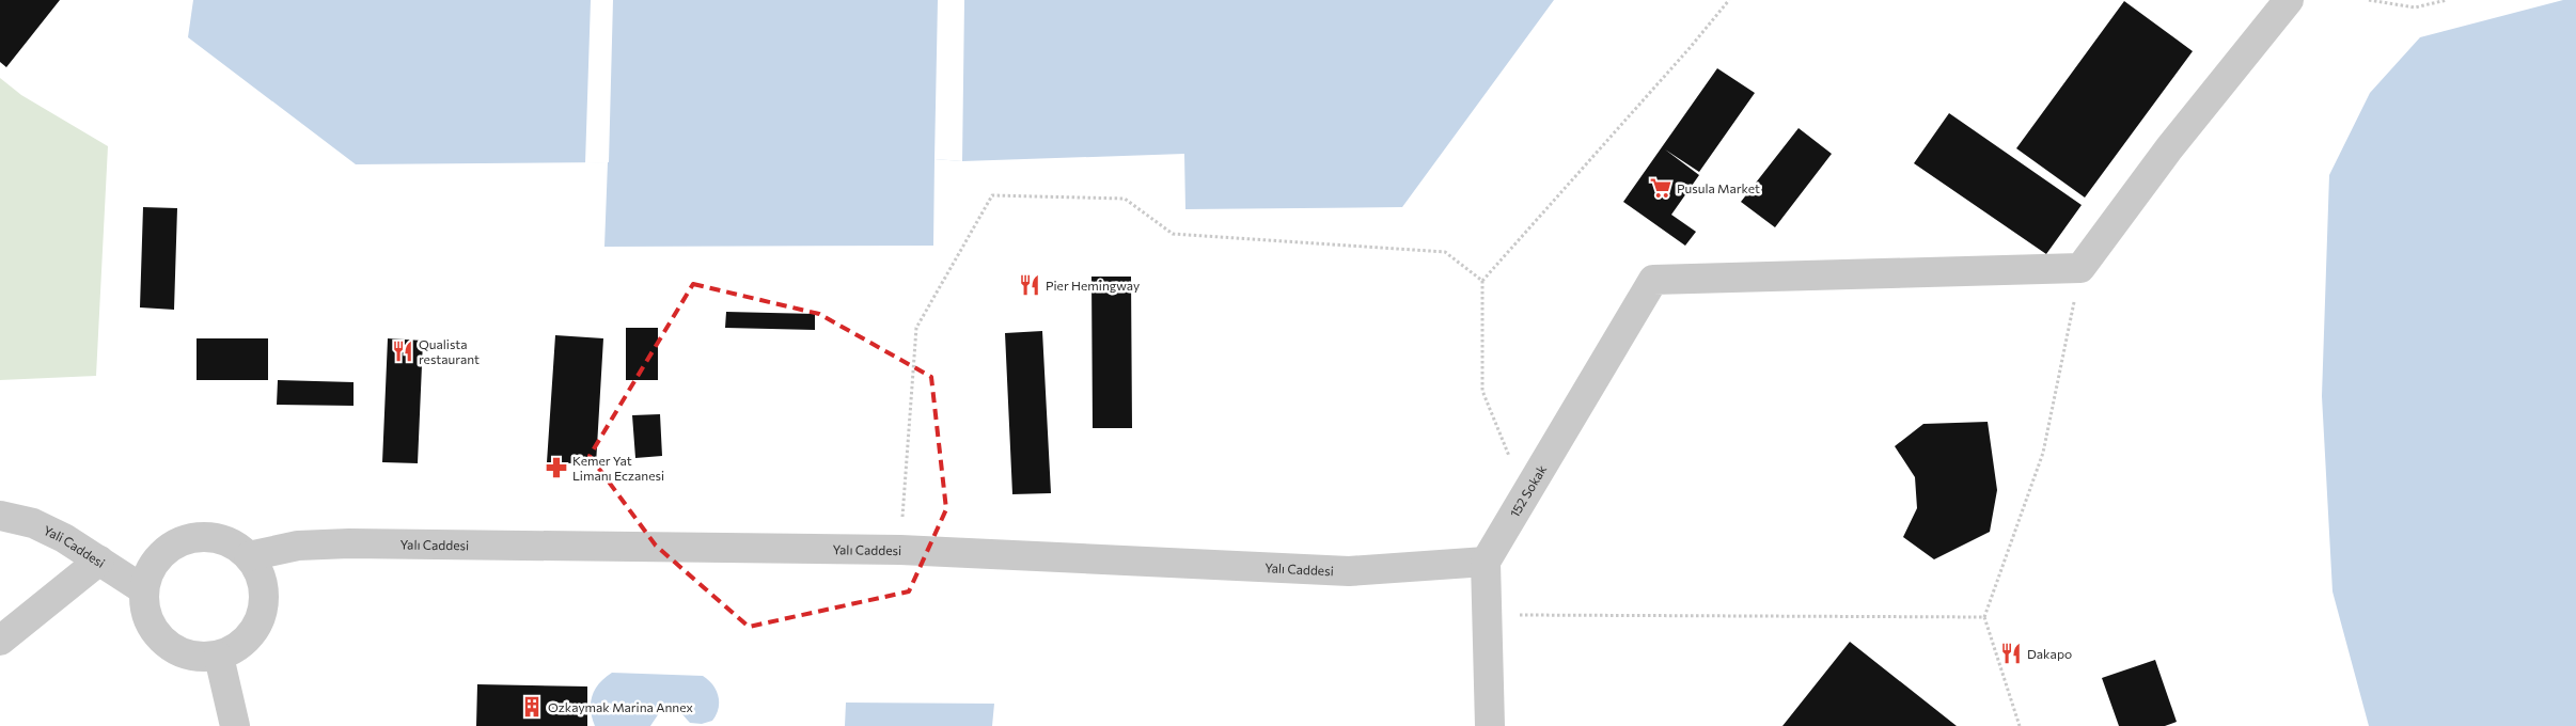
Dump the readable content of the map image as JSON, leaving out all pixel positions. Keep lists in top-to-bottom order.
{
  "streets": {
    "street": ["152 Sokak", "Yalı Caddesi", "Yali Caddesi"]
  },
  "crossings": [
    ["152 Sokak", "Yalı Caddesi"],
    ["Yalı Caddesi", "Yali Caddesi"]
  ],
  "places": {
    "supermarket": ["Pusula Market"],
    "restaurant": ["Pier Hemingway", "Qualista restaurant", "Dakapo"],
    "pharmacy": ["Kemer Yat Limanı Eczanesi"],
    "building": ["Ozkaymak Marina Annex"]
  }
}
